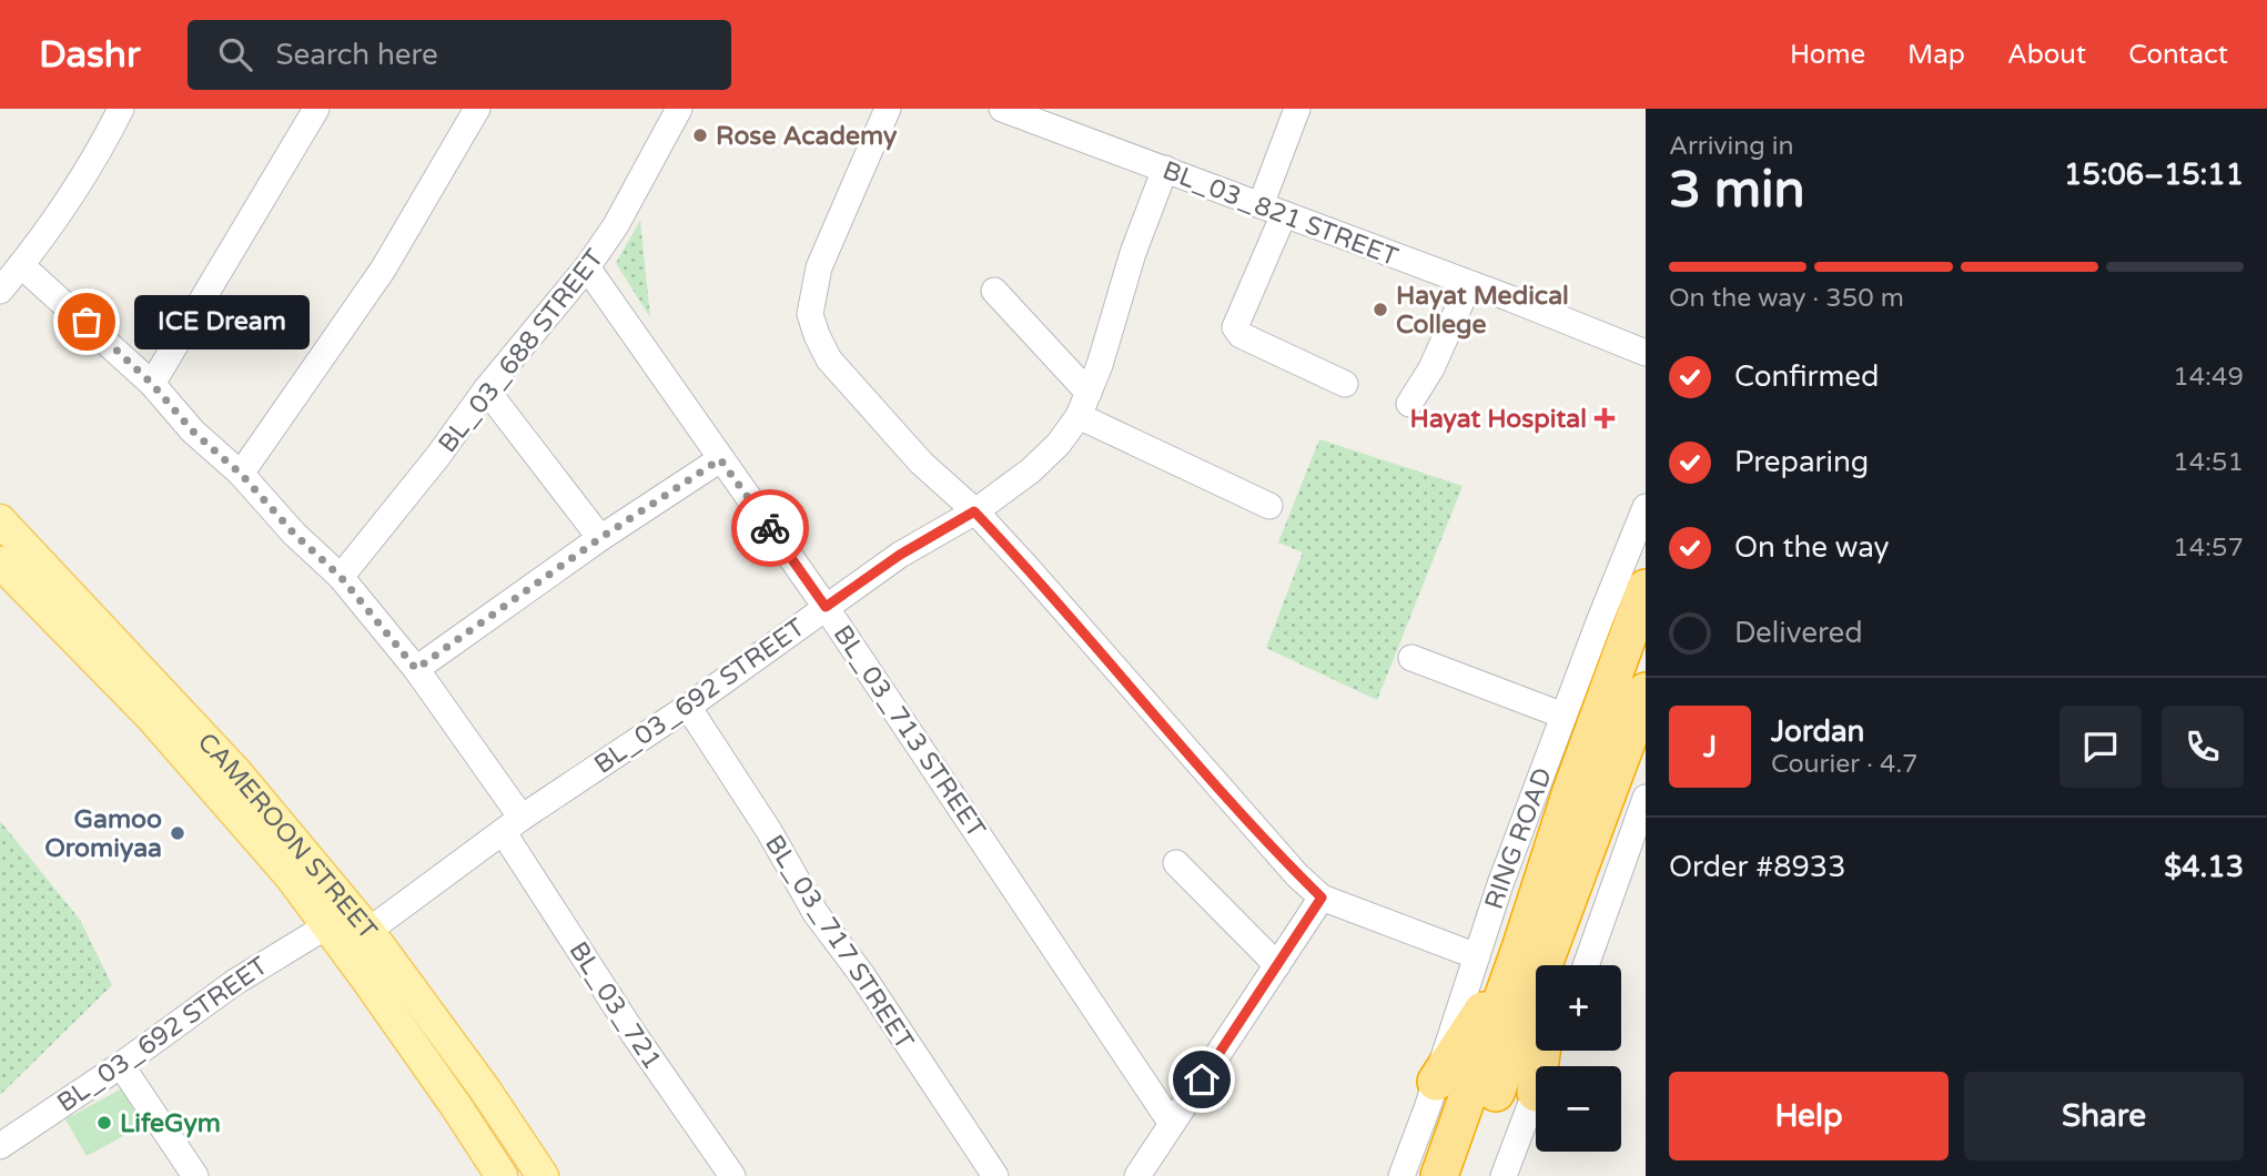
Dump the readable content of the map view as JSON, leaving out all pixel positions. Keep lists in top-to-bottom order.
{
  "streets": {
    "highway": ["RING ROAD"],
    "main road": ["CAMEROON STREET"],
    "street": [
      "BL_03_821 STREET",
      "BL_03_688 STREET",
      "BL_03_692 STREET",
      "BL_03_713 STREET",
      "BL_03_717 STREET",
      "BL_03_721"
    ]
  },
  "crossings": [
    ["BL_03_821 STREET", "BL_03_692 STREET"],
    ["BL_03_688 STREET", "BL_03_713 STREET"],
    ["BL_03_688 STREET", "BL_03_721"],
    ["BL_03_692 STREET", "BL_03_713 STREET"],
    ["BL_03_692 STREET", "CAMEROON STREET"],
    ["BL_03_692 STREET", "BL_03_717 STREET"],
    ["BL_03_692 STREET", "BL_03_721"]
  ],
  "places": {
    "other": [
      "Rose Academy",
      "Hayat Medical College",
      "ICE Dream",
      "Gamoo Oromiyaa",
      "LifeGym"
    ],
    "health": ["Hayat Hospital"]
  },
  "page": {
    "header": "Dashr",
    "search": "Search here",
    "nav": [
      "Home",
      "Map",
      "About",
      "Contact"
    ],
    "heading": ["3 min", "Arriving in", "15:06–15:11"],
    "panel": [
      "Jordan",
      "Courier · 4.7",
      "Order #8933",
      "$4.13"
    ],
    "bar": "On the way · 350 m",
    "bubble": "ICE Dream",
    "list": [
      ["Confirmed", "14:49"],
      ["Preparing", "14:51"],
      ["On the way", "14:57"],
      "Delivered"
    ],
    "round": "J",
    "map_buttons": ["+", "−"],
    "buttons": ["Help", "Share"]
  }
}
